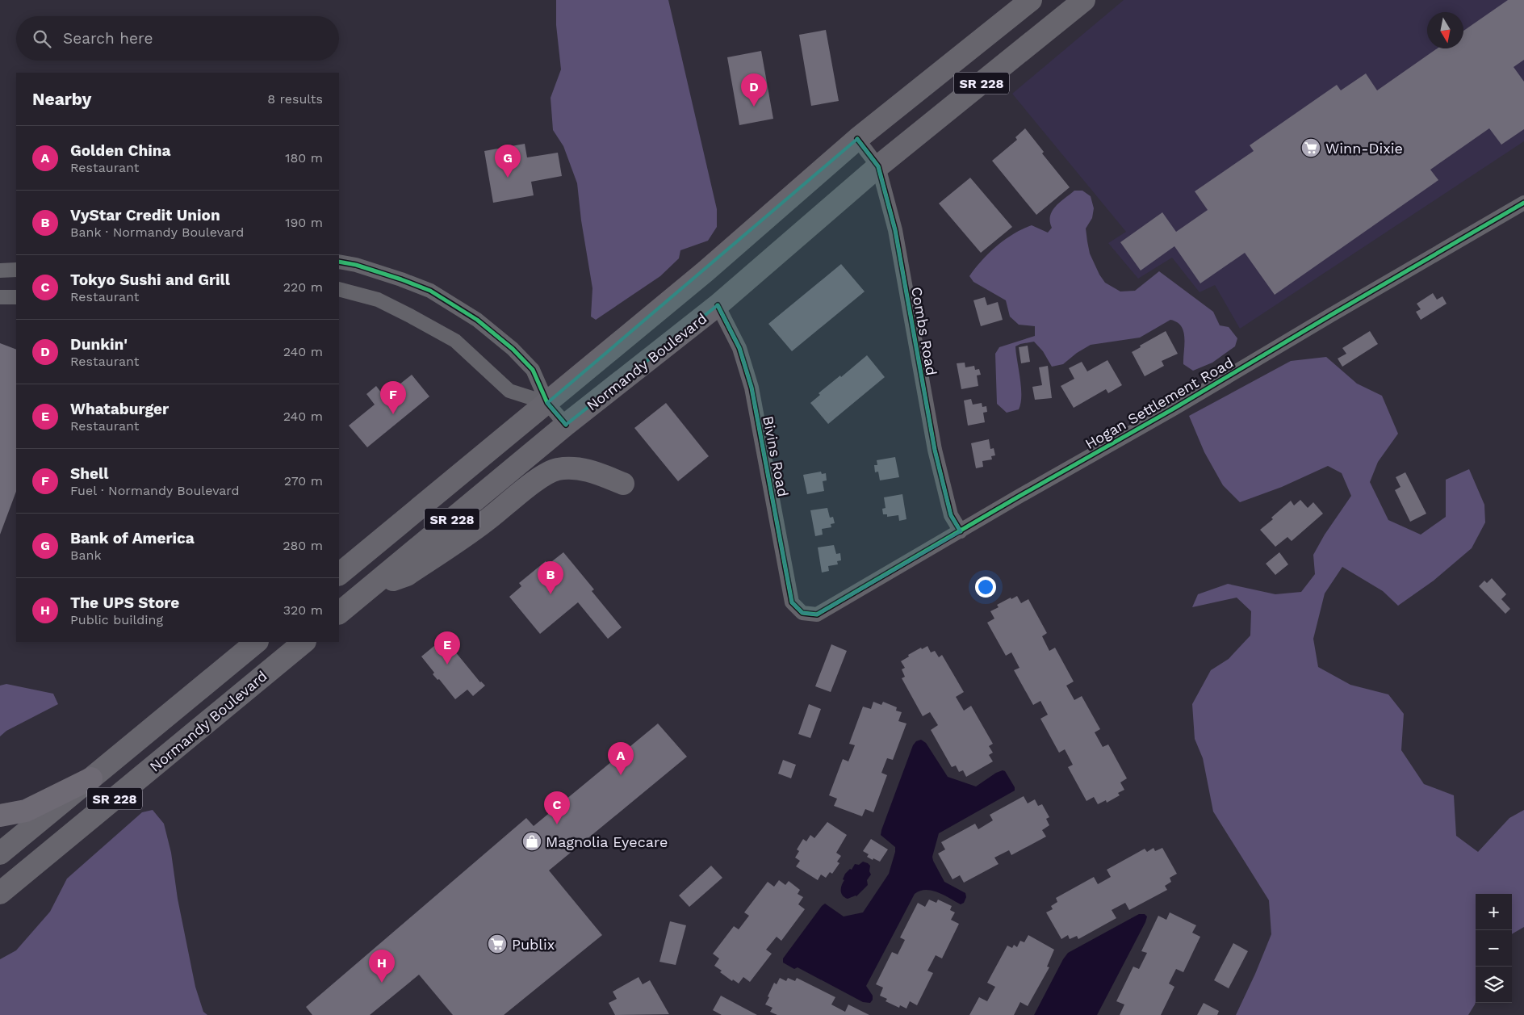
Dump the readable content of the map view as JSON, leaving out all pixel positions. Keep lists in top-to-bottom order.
{
  "streets": {
    "main road": ["SR 228", "Normandy Boulevard"],
    "street": ["Combs Road", "Hogan Settlement Road", "Bivins Road"]
  },
  "crossings": [
    ["Combs Road", "Normandy Boulevard"],
    ["Combs Road", "Hogan Settlement Road"],
    ["Normandy Boulevard", "Bivins Road"],
    ["Hogan Settlement Road", "Bivins Road"]
  ],
  "places": {
    "supermarket": ["Winn-Dixie", "Publix"],
    "shop": ["Magnolia Eyecare"]
  },
  "north": "bottom",
  "page": {
    "search": "Search here",
    "heading": ["Nearby", "8 results"],
    "pins": [
      "D",
      "G",
      "F",
      "B",
      "E",
      "A",
      "C",
      "H"
    ],
    "list": [
      {
        "mark": "A",
        "name": "Golden China",
        "note": "Restaurant",
        "value": "180 m"
      },
      {
        "mark": "B",
        "name": "VyStar Credit Union",
        "note": "Bank · Normandy Boulevard",
        "value": "190 m"
      },
      {
        "mark": "C",
        "name": "Tokyo Sushi and Grill",
        "note": "Restaurant",
        "value": "220 m"
      },
      {
        "mark": "D",
        "name": "Dunkin'",
        "note": "Restaurant",
        "value": "240 m"
      },
      {
        "mark": "E",
        "name": "Whataburger",
        "note": "Restaurant",
        "value": "240 m"
      },
      {
        "mark": "F",
        "name": "Shell",
        "note": "Fuel · Normandy Boulevard",
        "value": "270 m"
      },
      {
        "mark": "G",
        "name": "Bank of America",
        "note": "Bank",
        "value": "280 m"
      },
      {
        "mark": "H",
        "name": "The UPS Store",
        "note": "Public building",
        "value": "320 m"
      }
    ],
    "map_buttons": ["+", "−"]
  }
}
